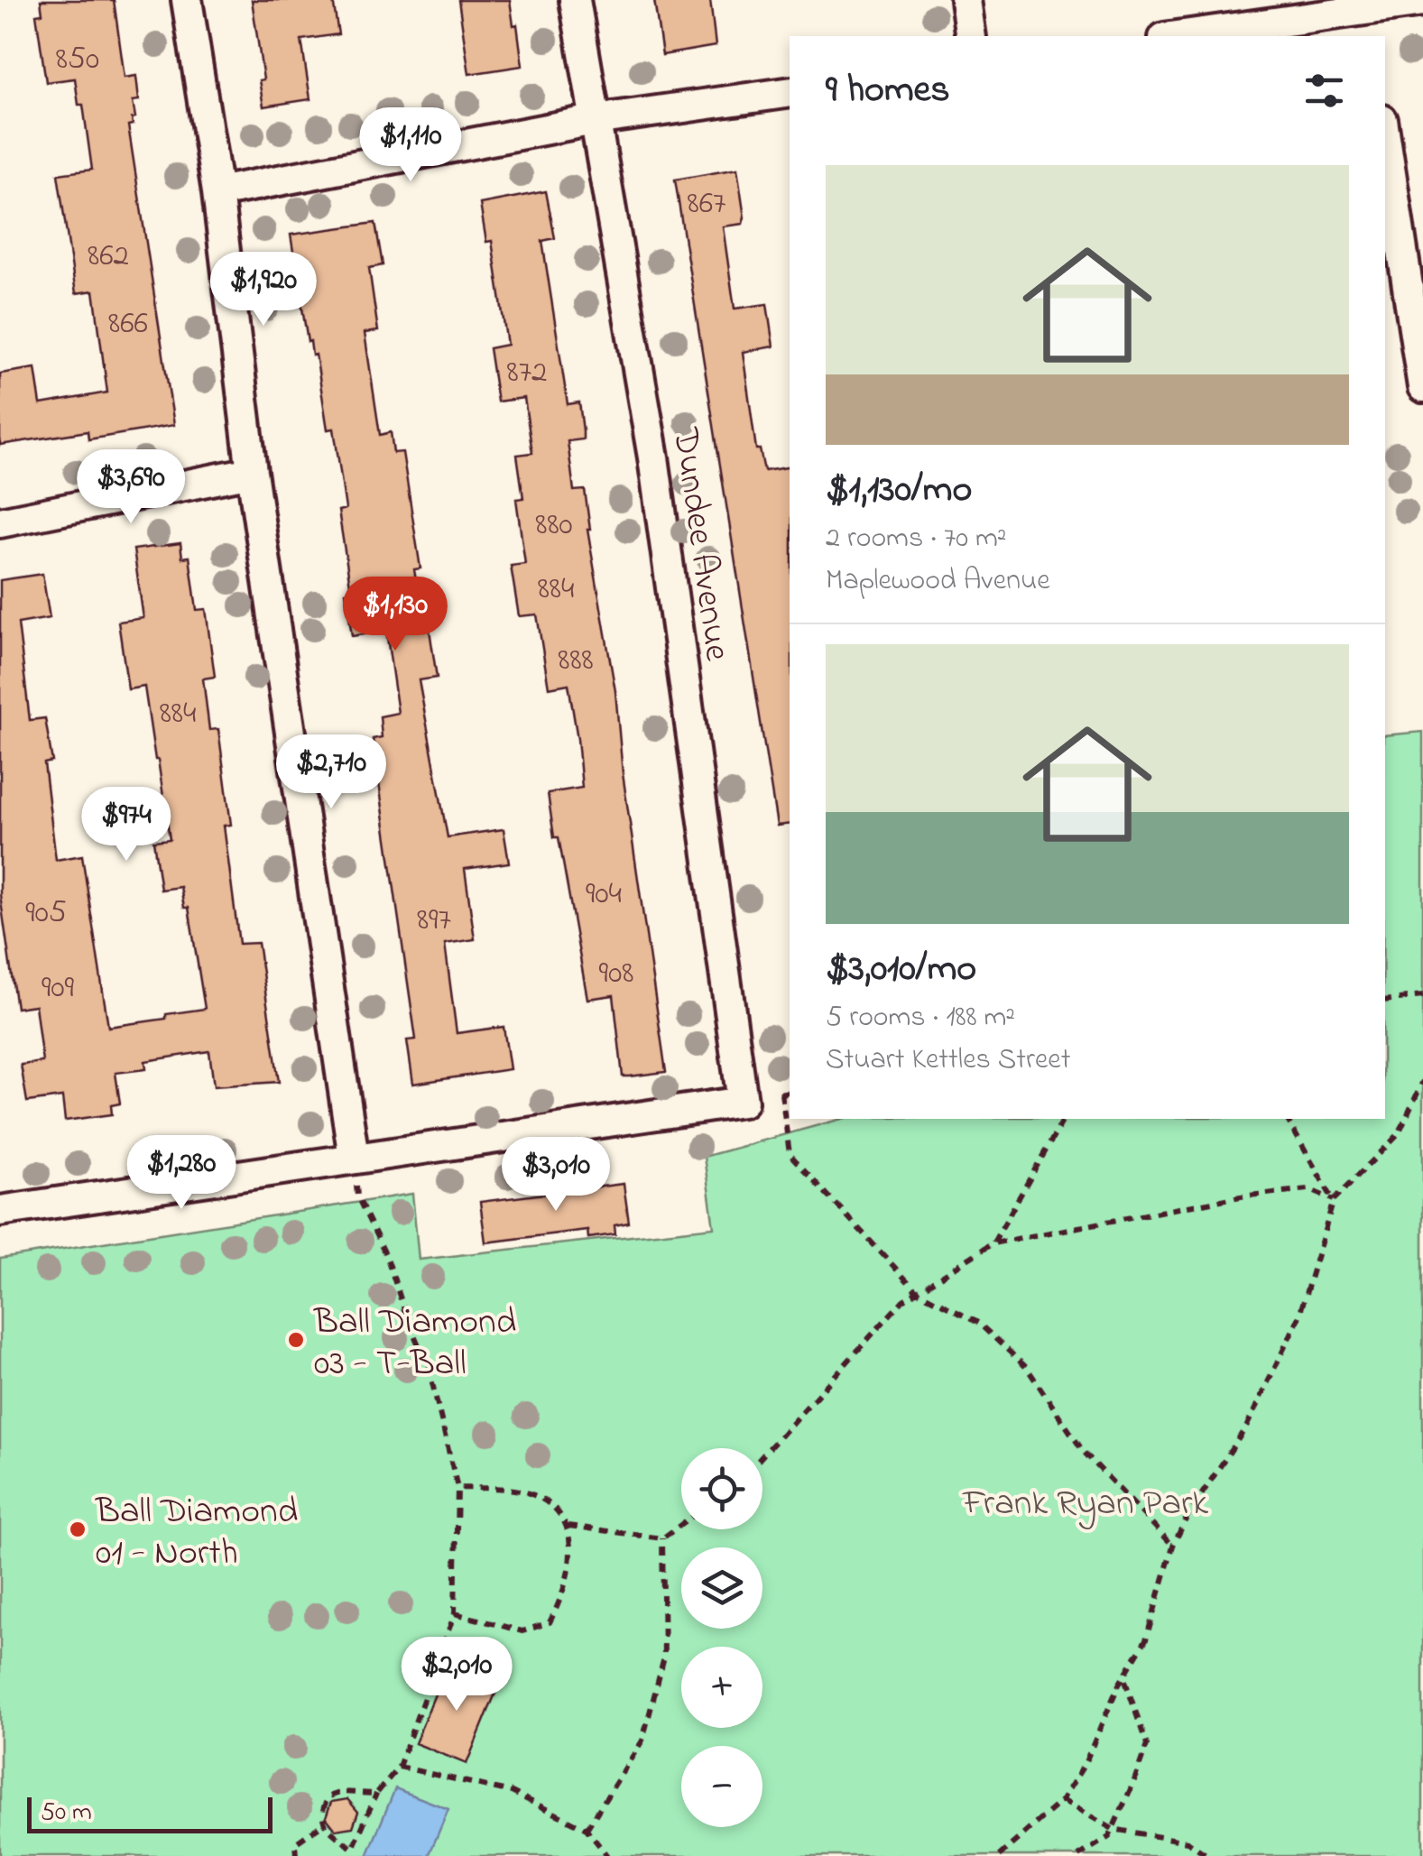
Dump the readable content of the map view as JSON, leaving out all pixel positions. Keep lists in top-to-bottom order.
{
  "streets": {
    "street": ["Dundee Avenue"]
  },
  "parks": ["Frank Ryan Park"],
  "places": ["Ball Diamond 03 - T-Ball", "Ball Diamond 01 - North"],
  "house_numbers": [
    "850",
    "867",
    "862",
    "866",
    "872",
    "880",
    "884",
    "888",
    "884",
    "904",
    "905",
    "897",
    "908",
    "909"
  ],
  "scale_bar": "50 m",
  "page": {
    "heading": "9 homes",
    "price": [
      "$1,110",
      "$1,920",
      "$3,690",
      "$1,130",
      "$2,710",
      "$974",
      "$1,280",
      "$3,010",
      "$2,010"
    ],
    "list": [
      {
        "name": "$1,130/mo",
        "note": "2 rooms · 70 m² · Maplewood Avenue"
      },
      {
        "name": "$3,010/mo",
        "note": "5 rooms · 188 m² · Stuart Kettles Street"
      }
    ],
    "map_buttons": ["+", "−"],
    "scale": "50 m"
  }
}
